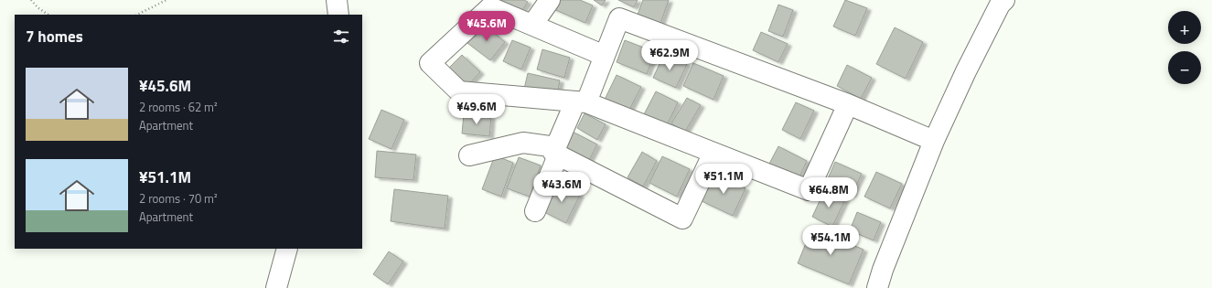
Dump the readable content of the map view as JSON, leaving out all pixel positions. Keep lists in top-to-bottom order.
{
  "page": {
    "map_buttons": ["+", "−"],
    "price": [
      "¥45.6M",
      "¥62.9M",
      "¥49.6M",
      "¥51.1M",
      "¥43.6M",
      "¥64.8M",
      "¥54.1M"
    ],
    "heading": "7 homes",
    "list": [
      {
        "name": "¥45.6M",
        "note": "2 rooms · 62 m² · Apartment"
      },
      {
        "name": "¥51.1M",
        "note": "2 rooms · 70 m² · Apartment"
      }
    ]
  }
}
